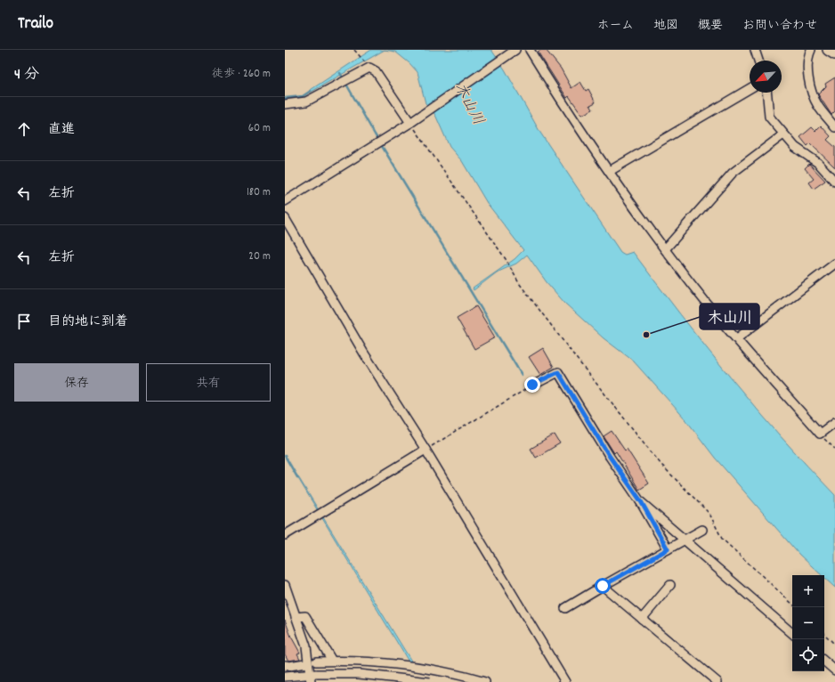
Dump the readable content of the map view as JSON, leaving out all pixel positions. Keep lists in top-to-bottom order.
{
  "water": ["木山川"],
  "places": ["木山川"],
  "north": "bottom left",
  "page": {
    "header": "Trailo",
    "nav": [
      "ホーム",
      "地図",
      "概要",
      "お問い合わせ"
    ],
    "heading": ["4 分", "徒歩 · 260 m"],
    "list": [
      ["直進", "60 m"],
      ["左折", "180 m"],
      ["左折", "20 m"],
      "目的地に到着"
    ],
    "buttons": ["保存", "共有"],
    "map_buttons": ["+", "−"]
  }
}
